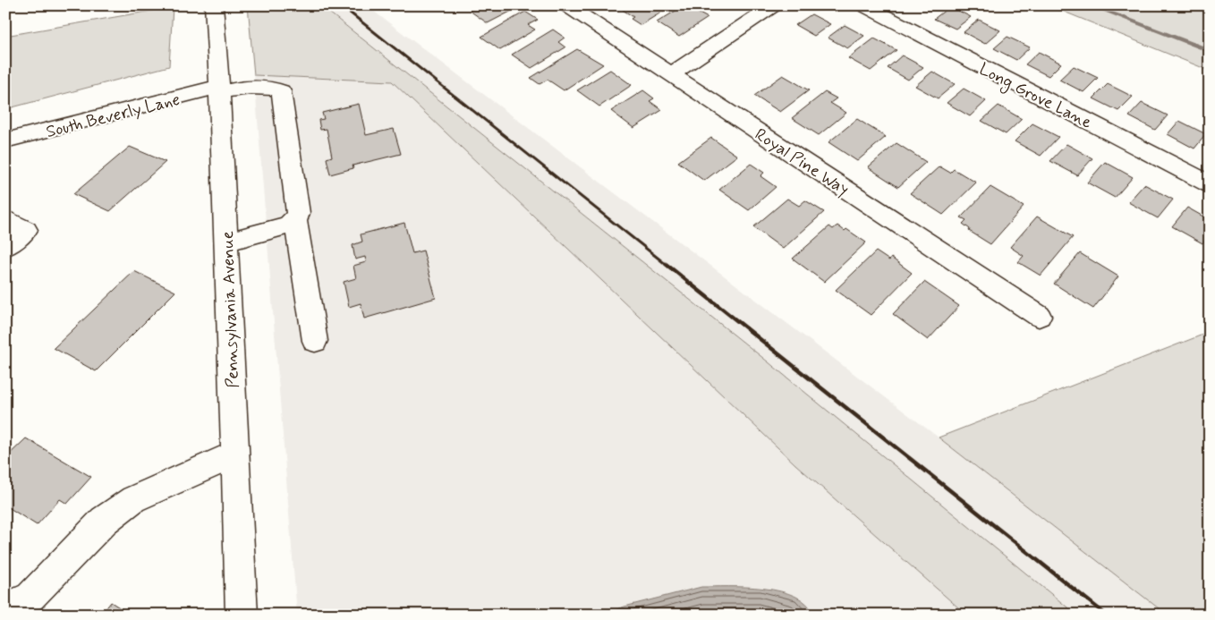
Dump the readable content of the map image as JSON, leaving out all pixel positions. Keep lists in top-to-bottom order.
{
  "streets": {
    "street": [
      "Long Grove Lane",
      "South Beverly Lane",
      "Royal Pine Way",
      "Pennsylvania Avenue"
    ]
  },
  "crossings": [
    ["South Beverly Lane", "Pennsylvania Avenue"]
  ]
}
